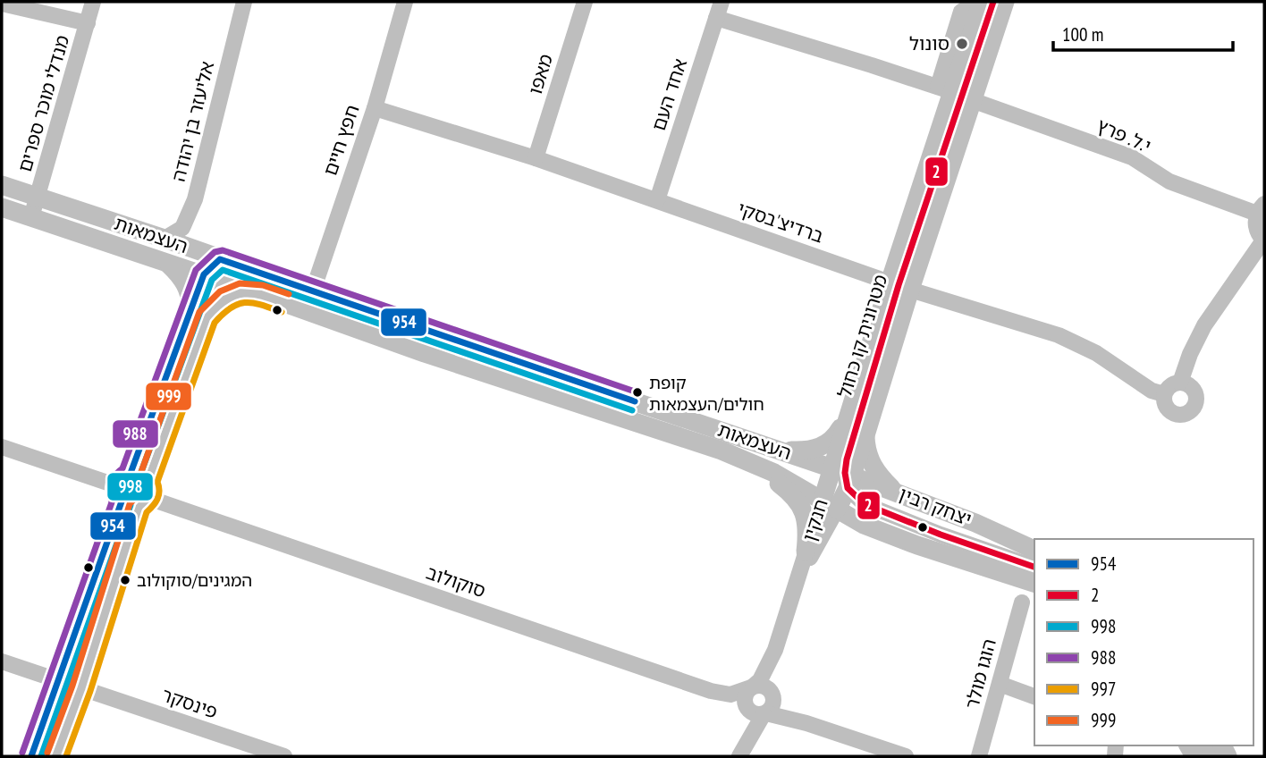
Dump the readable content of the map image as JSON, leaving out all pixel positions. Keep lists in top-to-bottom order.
{
  "streets": {
    "main road": ["העצמאות", "יצחק רבין", "חנקין"],
    "street": [
      "מאפו",
      "אחד העם",
      "מנדלי מוכר ספרים",
      "אליעזר בן יהודה",
      "י.ל. פרץ",
      "חפץ חיים",
      "ברדיצ'בסקי",
      "מטרונית קו כחול",
      "סוקולוב",
      "הוגו מולר",
      "פינסקר"
    ]
  },
  "crossings": [
    ["מאפו", "ברדיצ'בסקי"],
    ["אחד העם", "ברדיצ'בסקי"],
    ["מנדלי מוכר ספרים", "העצמאות"],
    ["אליעזר בן יהודה", "העצמאות"],
    ["חפץ חיים", "ברדיצ'בסקי"],
    ["חפץ חיים", "העצמאות"],
    ["ברדיצ'בסקי", "מטרונית קו כחול"],
    ["העצמאות", "מטרונית קו כחול"],
    ["העצמאות", "יצחק רבין"],
    ["העצמאות", "חנקין"],
    ["מטרונית קו כחול", "יצחק רבין"],
    ["מטרונית קו כחול", "חנקין"],
    ["יצחק רבין", "חנקין"],
    ["חנקין", "סוקולוב"]
  ],
  "places": ["סונול", "קופת חולים/העצמאות", "המגינים/סוקולוב"],
  "lines": [
    "transit line 2",
    "transit line 988",
    "transit line 954",
    "transit line 998",
    "transit line 999",
    "transit line 997"
  ],
  "legend": [
    "954",
    "2",
    "998",
    "988",
    "997",
    "999"
  ],
  "scale_bar": "100 m"
}
